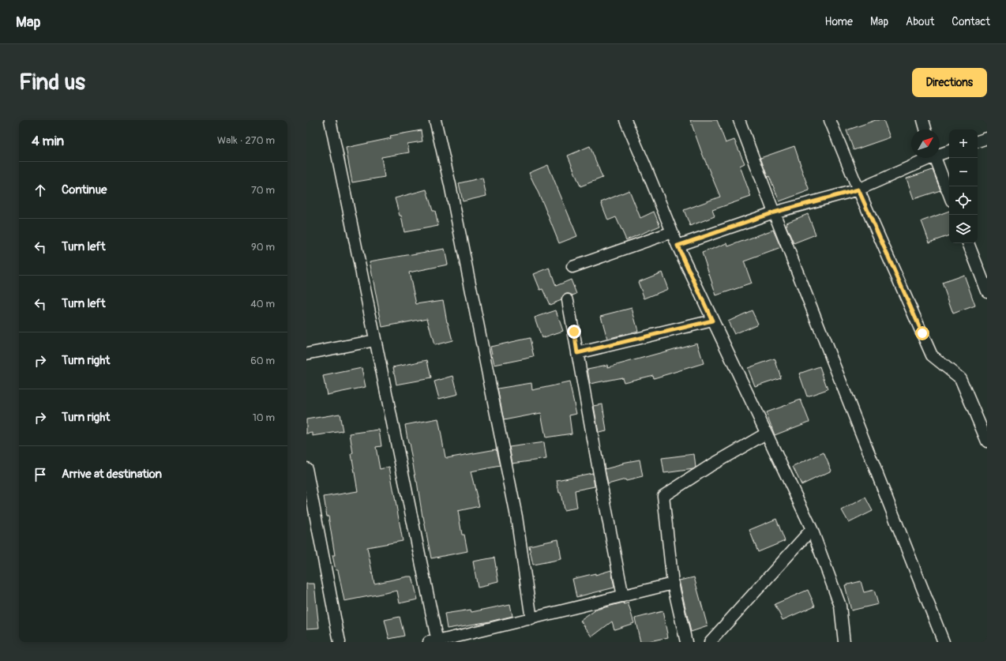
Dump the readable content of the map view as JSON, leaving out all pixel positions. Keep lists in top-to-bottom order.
{
  "north": "top right",
  "page": {
    "header": "Map",
    "nav": [
      "Home",
      "Map",
      "About",
      "Contact"
    ],
    "buttons": "Directions",
    "title": "Find us",
    "heading": ["4 min", "Walk · 270 m"],
    "map_buttons": ["+", "−"],
    "list": [
      ["Continue", "70 m"],
      ["Turn left", "90 m"],
      ["Turn left", "40 m"],
      ["Turn right", "60 m"],
      ["Turn right", "10 m"],
      "Arrive at destination"
    ]
  }
}
